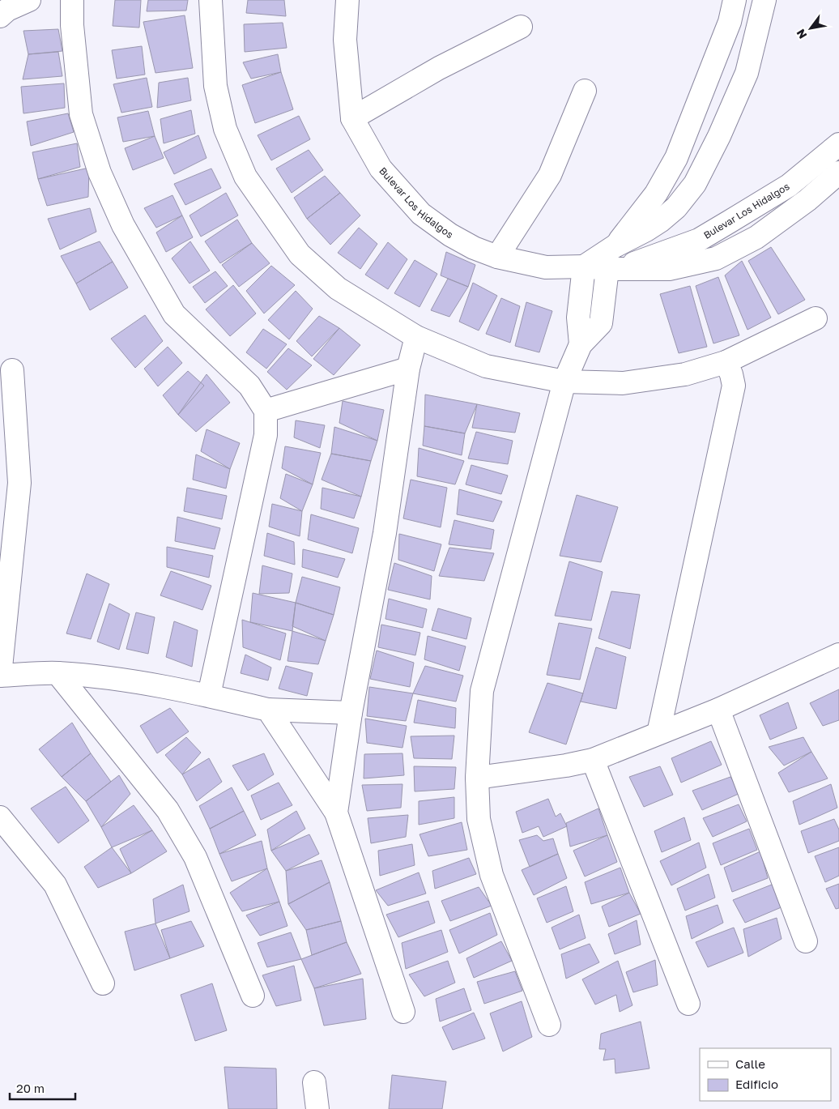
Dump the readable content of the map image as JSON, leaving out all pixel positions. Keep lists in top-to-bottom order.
{
  "streets": {
    "street": ["Bulevar Los Hidalgos"]
  },
  "legend": ["Calle", "Edificio"],
  "scale_bar": "20 m",
  "north": "bottom left"
}
